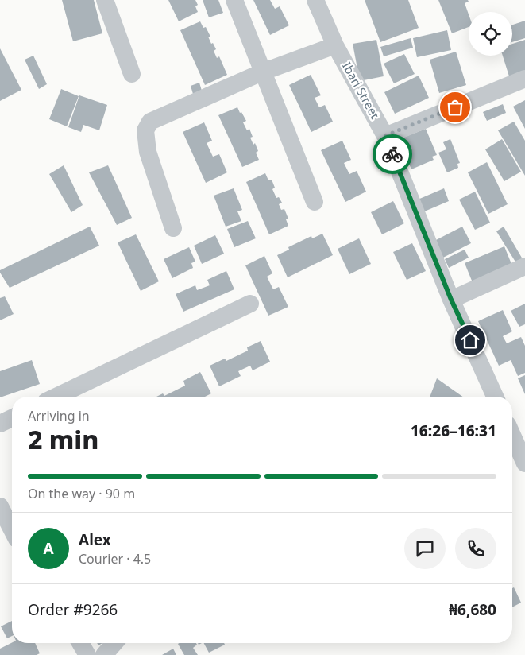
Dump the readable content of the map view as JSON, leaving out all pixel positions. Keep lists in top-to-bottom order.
{
  "streets": {
    "street": ["Ibari Street"]
  },
  "page": {
    "heading": ["2 min", "Arriving in", "16:26–16:31"],
    "panel": [
      "Alex",
      "Courier · 4.5",
      "Order #9266",
      "₦6,680"
    ],
    "bar": "On the way · 90 m",
    "round": "A"
  }
}
